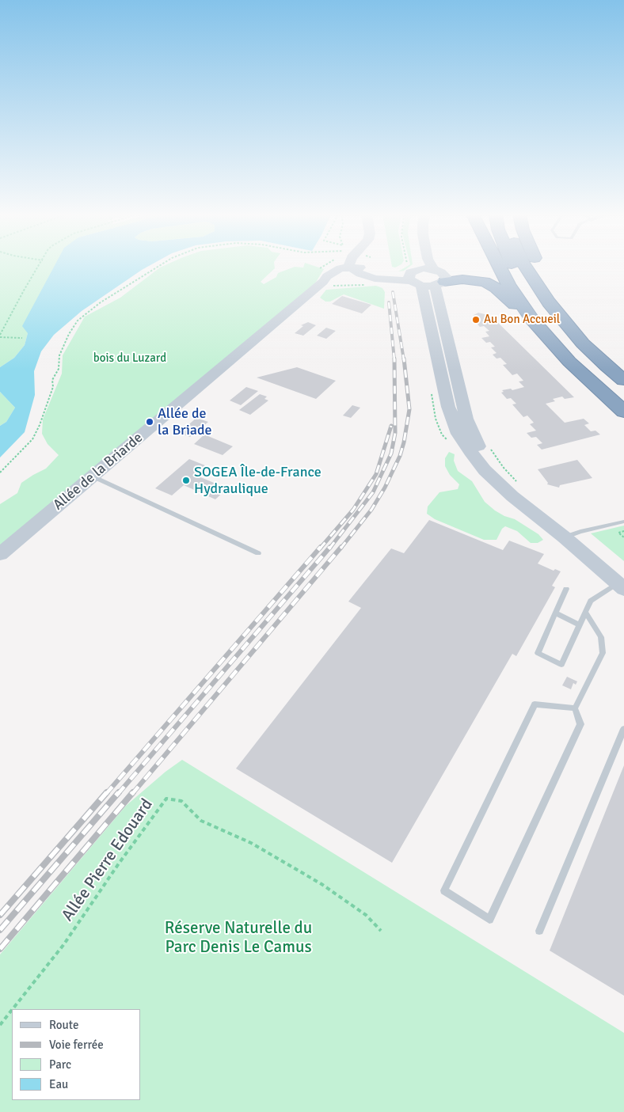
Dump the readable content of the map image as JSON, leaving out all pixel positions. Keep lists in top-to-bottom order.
{
  "streets": {
    "main road": ["Allée de la Briarde"],
    "path": ["Allée Pierre Edouard"]
  },
  "parks": ["bois du Luzard", "Réserve Naturelle du Parc Denis Le Camus"],
  "places": ["Au Bon Accueil", "Allée de la Briade", "SOGEA Île-de-France Hydraulique"],
  "legend": [
    "Route",
    "Voie ferrée",
    "Parc",
    "Eau"
  ]
}
